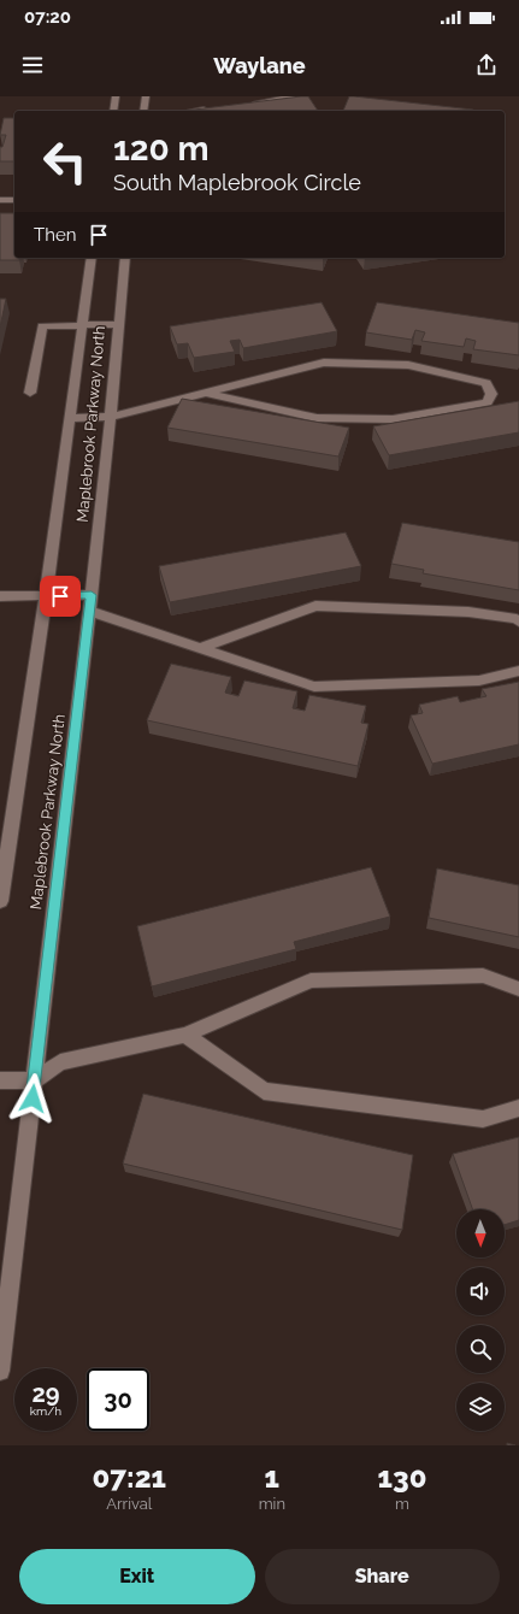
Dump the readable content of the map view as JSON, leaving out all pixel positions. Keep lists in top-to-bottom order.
{
  "streets": {
    "street": ["Maplebrook Parkway North"]
  },
  "north": "bottom",
  "page": {
    "status": "07:20",
    "header": "Waylane",
    "turn": ["120 m", "South Maplebrook Circle"],
    "then": "Then",
    "speed": "29 km/h",
    "limit": "30",
    "eta": [
      "07:21",
      "Arrival",
      "1",
      "min",
      "130",
      "m"
    ],
    "buttons": ["Exit", "Share"]
  }
}
